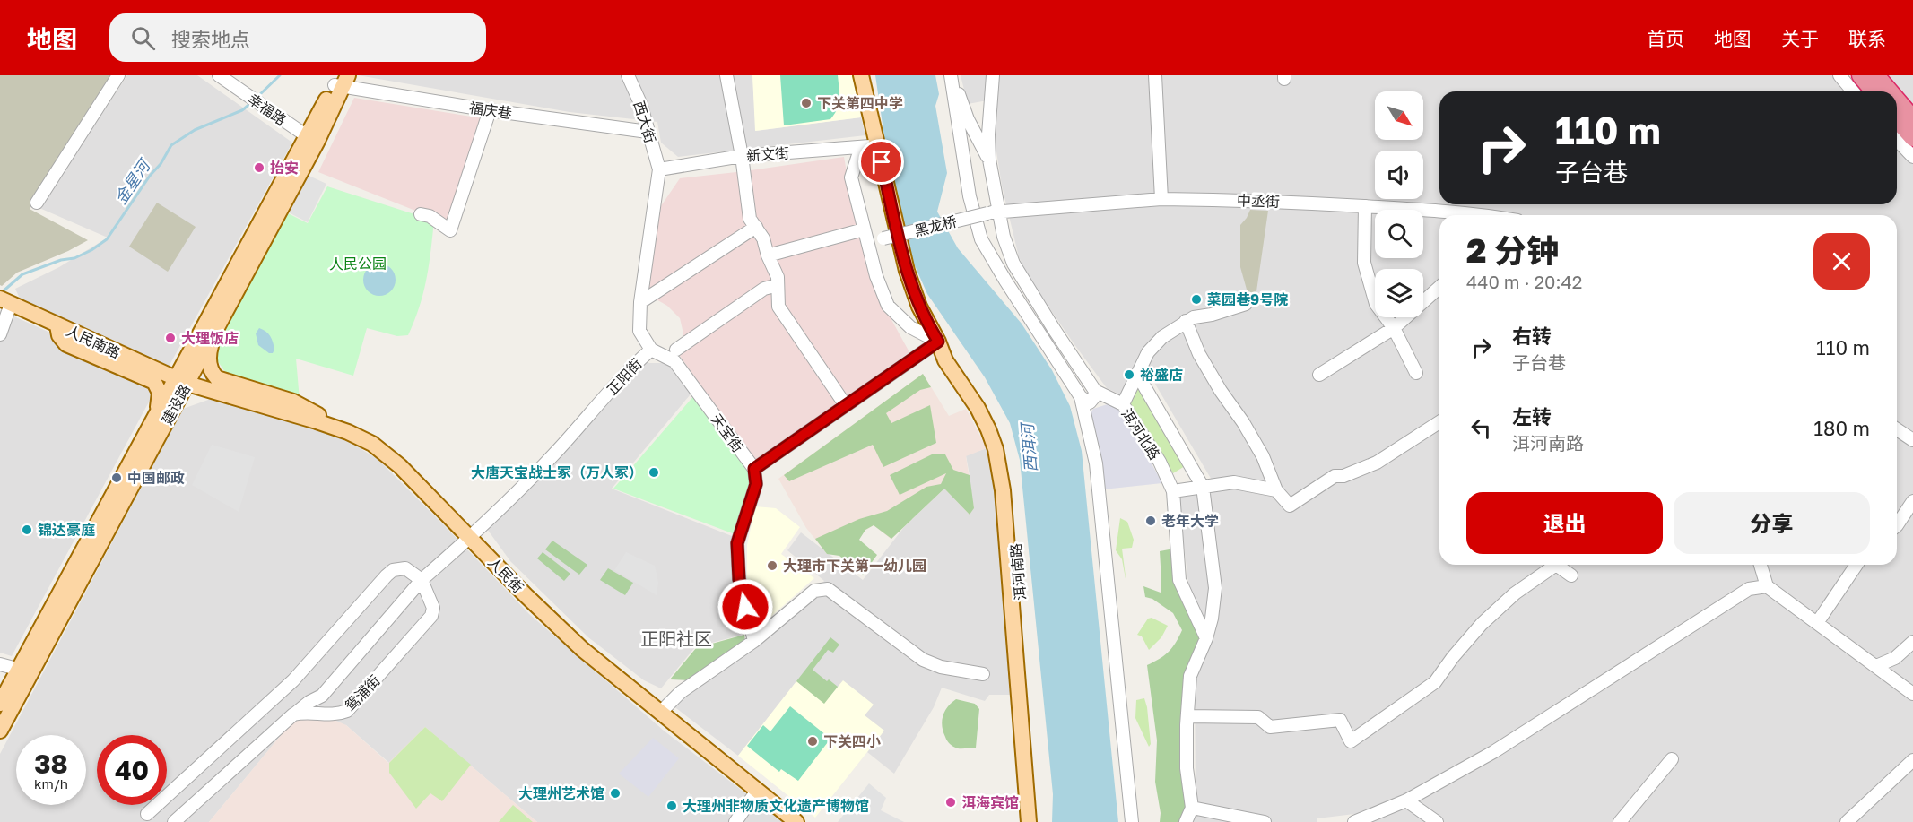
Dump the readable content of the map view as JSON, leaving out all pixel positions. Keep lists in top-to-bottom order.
{
  "streets": {
    "main road": [
      "人民南路",
      "建设路",
      "洱河南路",
      "人民街"
    ],
    "street": [
      "幸福路",
      "福庆巷",
      "西大街",
      "新文街",
      "中丞街",
      "黑龙桥",
      "正阳街",
      "天宝街",
      "洱河北路",
      "鸳浦街"
    ]
  },
  "crossings": [
    ["幸福路", "建设路"],
    ["福庆巷", "西大街"],
    ["福庆巷", "建设路"],
    ["西大街", "新文街"],
    ["西大街", "正阳街"],
    ["新文街", "正阳街"],
    ["新文街", "洱河南路"],
    ["中丞街", "黑龙桥"],
    ["中丞街", "洱河北路"],
    ["黑龙桥", "洱河北路"],
    ["人民南路", "建设路"],
    ["人民南路", "人民街"],
    ["正阳街", "天宝街"],
    ["正阳街", "人民街"],
    ["建设路", "人民街"]
  ],
  "districts": ["正阳社区"],
  "water": ["金星河", "西洱河"],
  "parks": ["人民公园"],
  "places": [
    "下关第四中学",
    "抬安",
    "菜园巷9号院",
    "大理饭店",
    "裕盛店",
    "大唐天宝战士冢（万人冢）",
    "中国邮政",
    "老年大学",
    "锦达豪庭",
    "大理市下关第一幼儿园",
    "下关四小",
    "大理州艺术馆",
    "洱海宾馆",
    "大理州非物质文化遗产博物馆"
  ],
  "north": "bottom right",
  "page": {
    "header": "地图",
    "search": "搜索地点",
    "nav": [
      "首页",
      "地图",
      "关于",
      "联系"
    ],
    "turn": ["110 m", "子台巷"],
    "heading": ["2 分钟", "440 m · 20:42"],
    "list": [
      {
        "name": "右转",
        "note": "子台巷",
        "value": "110 m"
      },
      {
        "name": "左转",
        "note": "洱河南路",
        "value": "180 m"
      }
    ],
    "buttons": ["退出", "分享"],
    "speed": "38 km/h",
    "limit": "40"
  }
}
